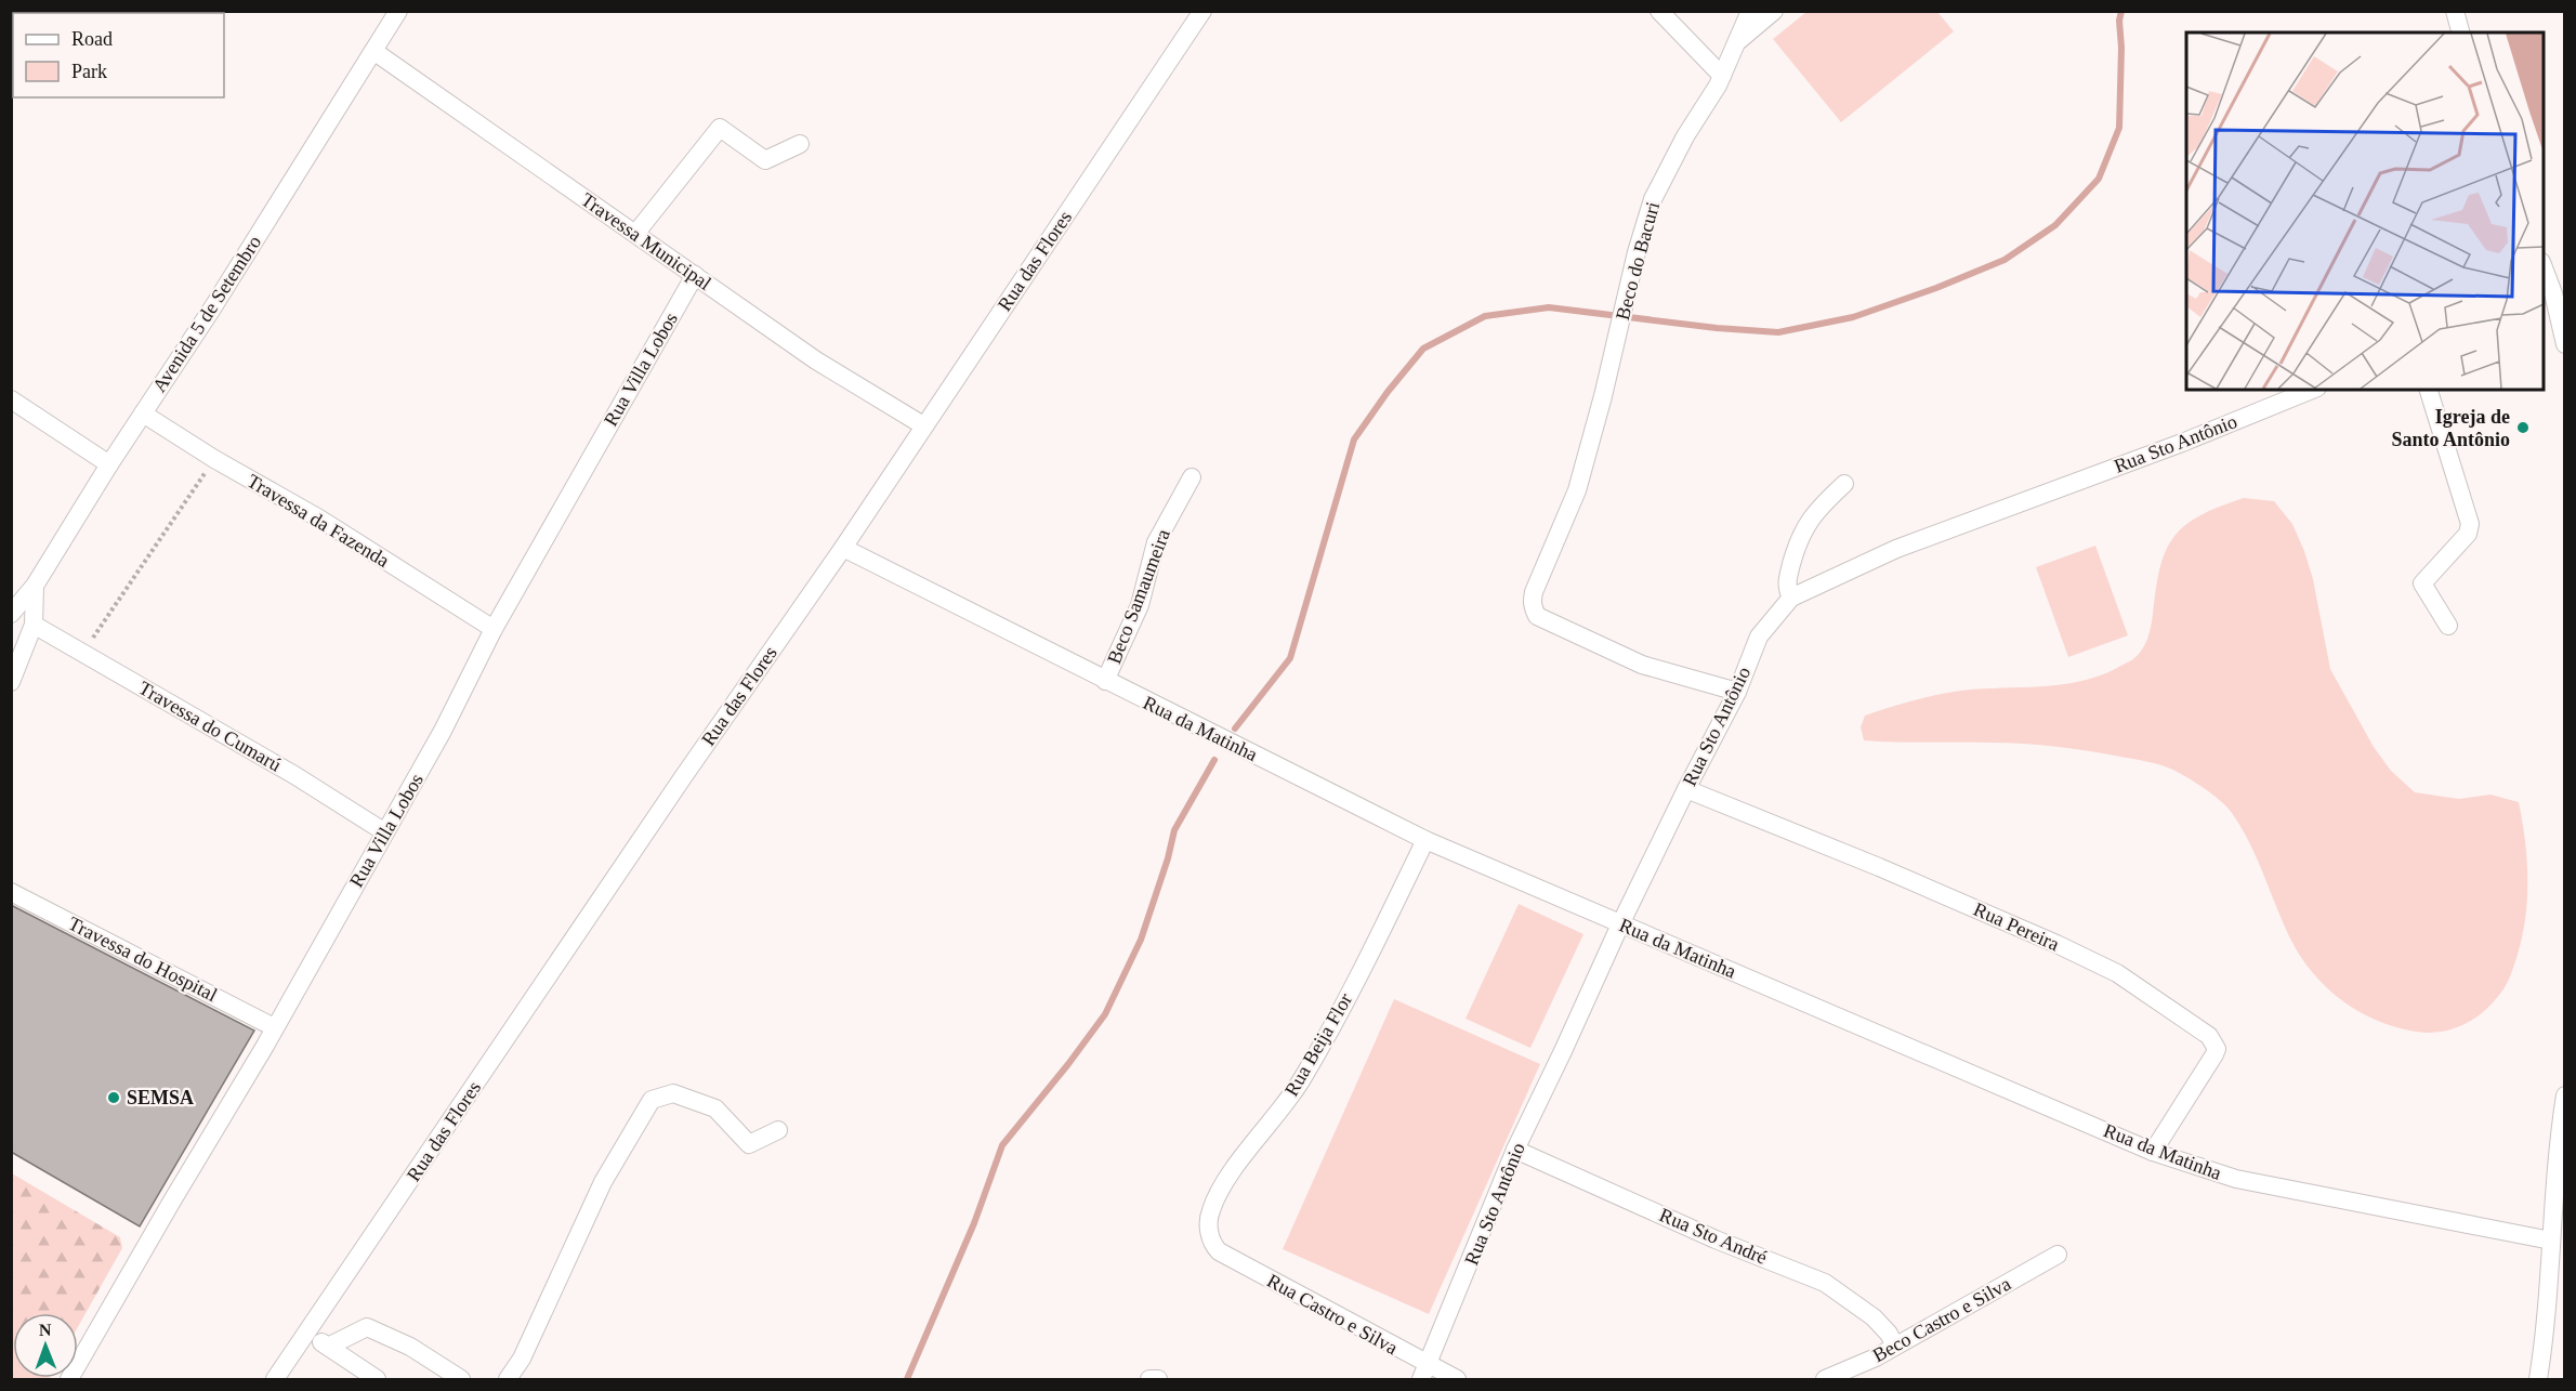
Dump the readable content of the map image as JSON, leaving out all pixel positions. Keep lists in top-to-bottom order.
{
  "streets": {
    "street": [
      "Travessa Municipal",
      "Rua das Flores",
      "Beco do Bacuri",
      "Avenida 5 de Setembro",
      "Rua Villa Lobos",
      "Rua Sto Antônio",
      "Travessa da Fazenda",
      "Beco Samaumeira",
      "Travessa do Cumarú",
      "Rua da Matinha",
      "Rua Pereira",
      "Travessa do Hospital",
      "Rua Beija Flor",
      "Rua Sto André",
      "Rua Castro e Silva",
      "Beco Castro e Silva"
    ]
  },
  "crossings": [
    ["Travessa Municipal", "Rua das Flores"],
    ["Travessa Municipal", "Avenida 5 de Setembro"],
    ["Travessa Municipal", "Rua Villa Lobos"],
    ["Rua das Flores", "Rua da Matinha"],
    ["Beco do Bacuri", "Rua Sto Antônio"],
    ["Avenida 5 de Setembro", "Travessa da Fazenda"],
    ["Rua Villa Lobos", "Travessa da Fazenda"],
    ["Rua Villa Lobos", "Travessa do Cumarú"],
    ["Rua Villa Lobos", "Travessa do Hospital"],
    ["Rua Sto Antônio", "Rua da Matinha"],
    ["Rua Sto Antônio", "Rua Pereira"],
    ["Rua Sto Antônio", "Rua Sto André"],
    ["Rua Sto Antônio", "Rua Castro e Silva"],
    ["Beco Samaumeira", "Rua da Matinha"],
    ["Rua da Matinha", "Rua Pereira"],
    ["Rua da Matinha", "Rua Beija Flor"],
    ["Rua Beija Flor", "Rua Castro e Silva"],
    ["Rua Sto André", "Beco Castro e Silva"]
  ],
  "places": ["Igreja de Santo Antônio", "SEMSA"],
  "legend": ["Road", "Park"],
  "north": "top"
}
